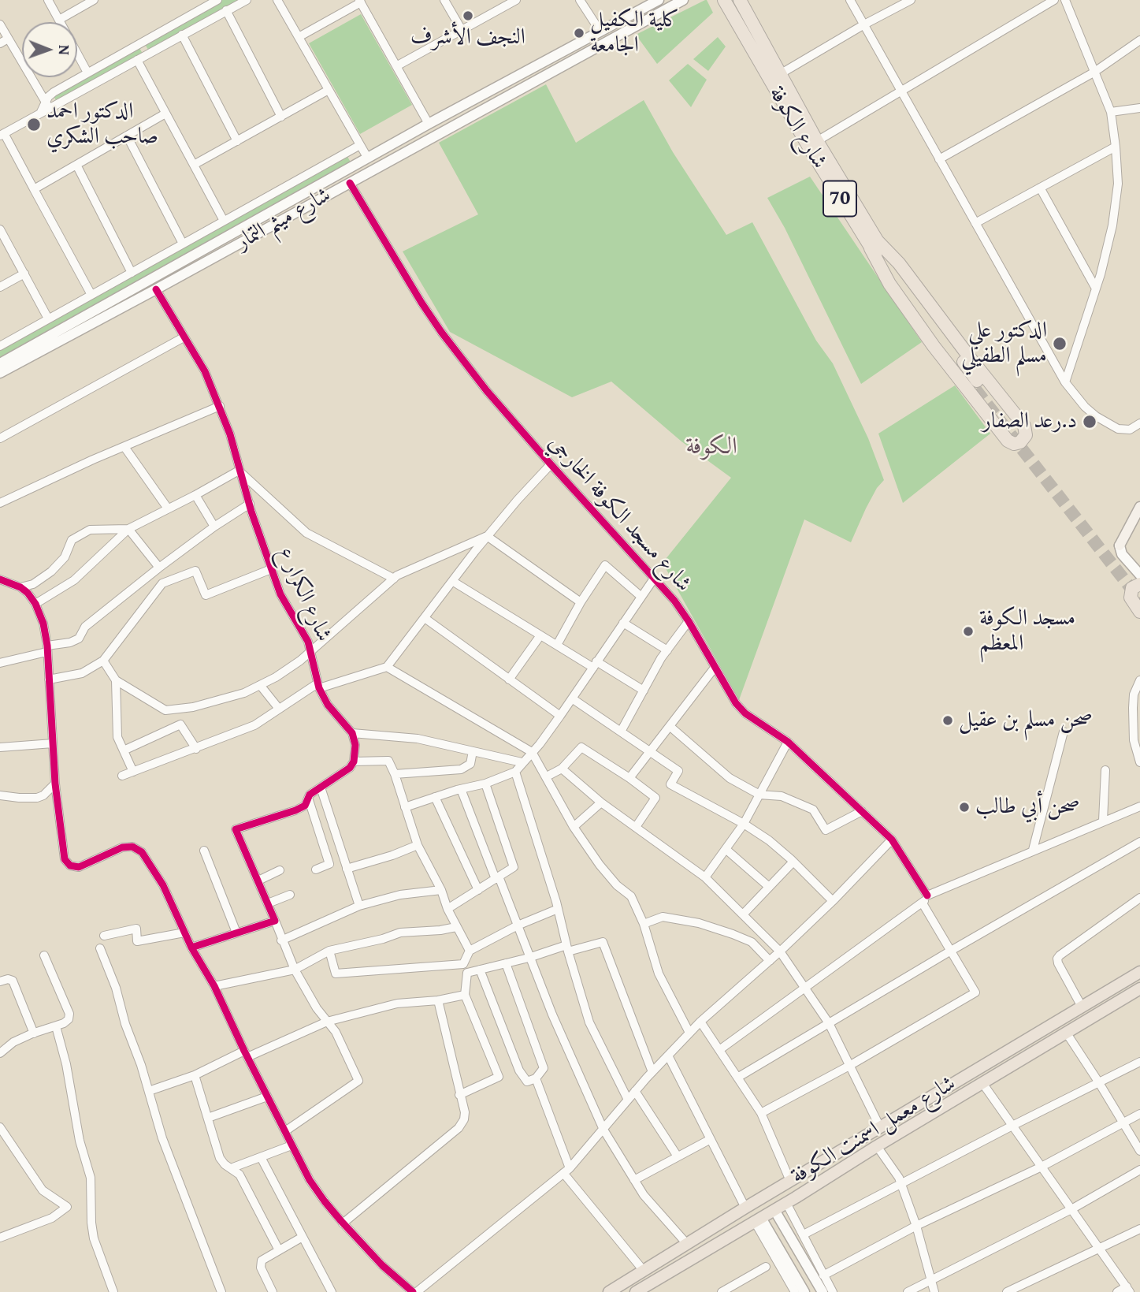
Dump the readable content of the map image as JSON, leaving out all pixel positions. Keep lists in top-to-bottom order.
{
  "streets": {
    "highway": ["شارع الكوفة", "70"],
    "main road": ["شارع معمل اسمنت الكوفة"],
    "street": ["شارع ميثم التمار", "شارع مسجد الكوفة الخارجي", "شارع الكرار ع"]
  },
  "crossings": [
    ["شارع ميثم التمار", "شارع مسجد الكوفة الخارجي"],
    ["شارع ميثم التمار", "شارع الكرار ع"]
  ],
  "districts": ["الكوفة"],
  "places": [
    "النجف الأشرف",
    "كلية الكفيل الجامعة",
    "الدكتور احمد صاحب الشكري",
    "الدكتور علي مسلم الطفيلي",
    "د.رعد الصفار",
    "مسجد الكوفة المعظم",
    "صحن مسلم بن عقيل",
    "صحن أبي طالب"
  ],
  "north": "right"
}
